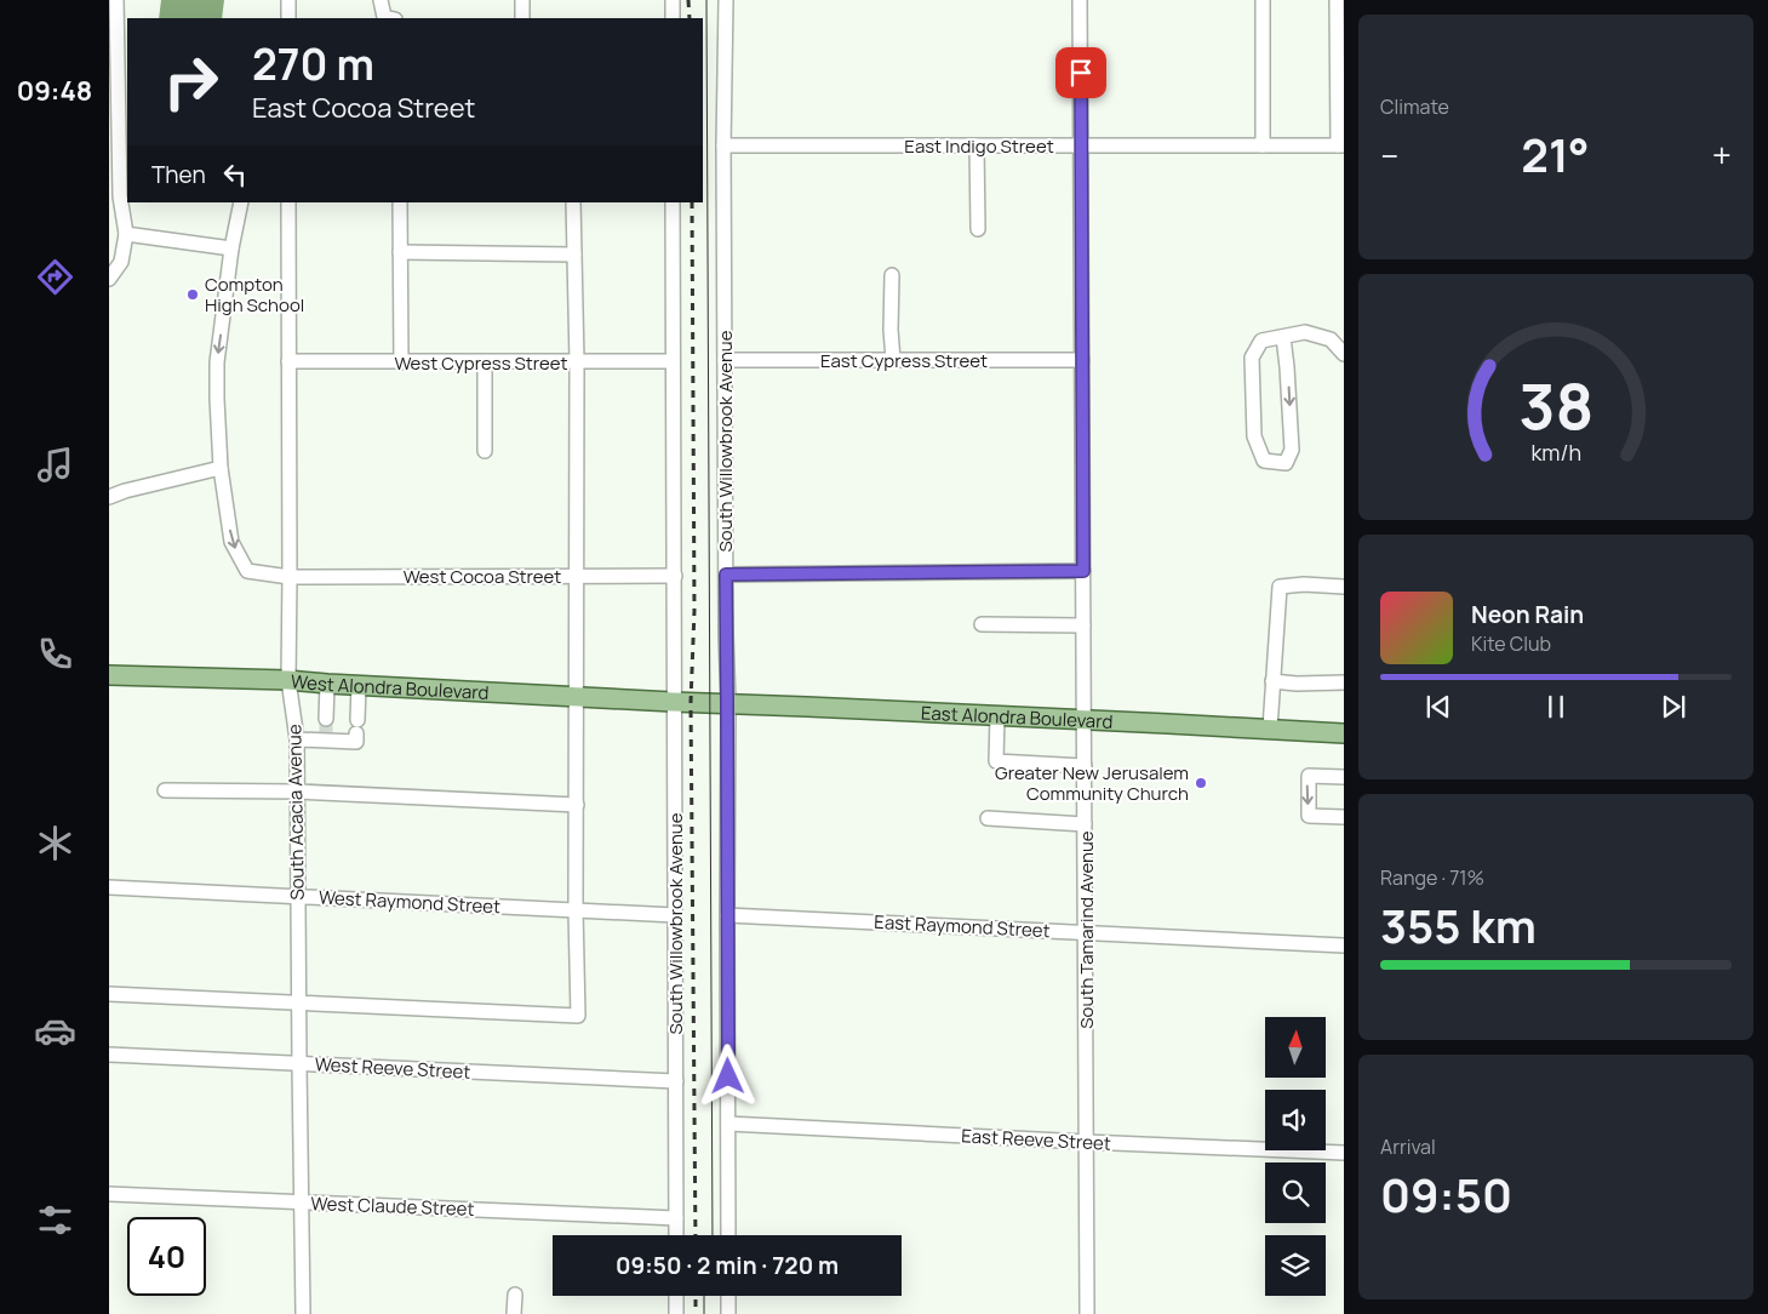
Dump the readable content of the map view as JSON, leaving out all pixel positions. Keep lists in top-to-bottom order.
{
  "streets": {
    "main road": ["West Alondra Boulevard", "East Alondra Boulevard"],
    "street": [
      "East Indigo Street",
      "East Cypress Street",
      "West Cypress Street",
      "South Willowbrook Avenue",
      "West Cocoa Street",
      "South Acacia Avenue",
      "West Raymond Street",
      "East Raymond Street",
      "South Tamarind Avenue",
      "West Reeve Street",
      "East Reeve Street",
      "West Claude Street"
    ]
  },
  "crossings": [
    ["East Indigo Street", "South Willowbrook Avenue"],
    ["East Indigo Street", "South Tamarind Avenue"],
    ["East Cypress Street", "South Willowbrook Avenue"],
    ["East Cypress Street", "South Tamarind Avenue"],
    ["West Cypress Street", "South Willowbrook Avenue"],
    ["West Cypress Street", "South Acacia Avenue"],
    ["South Willowbrook Avenue", "West Cocoa Street"],
    ["South Willowbrook Avenue", "West Alondra Boulevard"],
    ["South Willowbrook Avenue", "East Alondra Boulevard"],
    ["South Willowbrook Avenue", "West Raymond Street"],
    ["South Willowbrook Avenue", "East Raymond Street"],
    ["South Willowbrook Avenue", "West Reeve Street"],
    ["South Willowbrook Avenue", "East Reeve Street"],
    ["South Willowbrook Avenue", "West Claude Street"],
    ["West Cocoa Street", "South Acacia Avenue"],
    ["West Alondra Boulevard", "East Alondra Boulevard"],
    ["West Alondra Boulevard", "South Acacia Avenue"],
    ["East Alondra Boulevard", "South Tamarind Avenue"],
    ["South Acacia Avenue", "West Raymond Street"],
    ["South Acacia Avenue", "West Reeve Street"],
    ["South Acacia Avenue", "West Claude Street"],
    ["East Raymond Street", "South Tamarind Avenue"],
    ["South Tamarind Avenue", "East Reeve Street"]
  ],
  "places": ["Compton High School", "Greater New Jerusalem Community Church"],
  "north": "top",
  "page": {
    "tabs": "09:48",
    "tile": [
      "Climate",
      ["Range · 71%", "355 km"],
      ["Arrival", "09:50"]
    ],
    "turn": ["270 m", "East Cocoa Street"],
    "heat": ["−", "21°", "+"],
    "then": "Then",
    "song": ["Neon Rain", "Kite Club"],
    "limit": "40",
    "trip": "09:50 · 2 min · 720 m",
    "gauge": ["38", "km/h"]
  }
}
